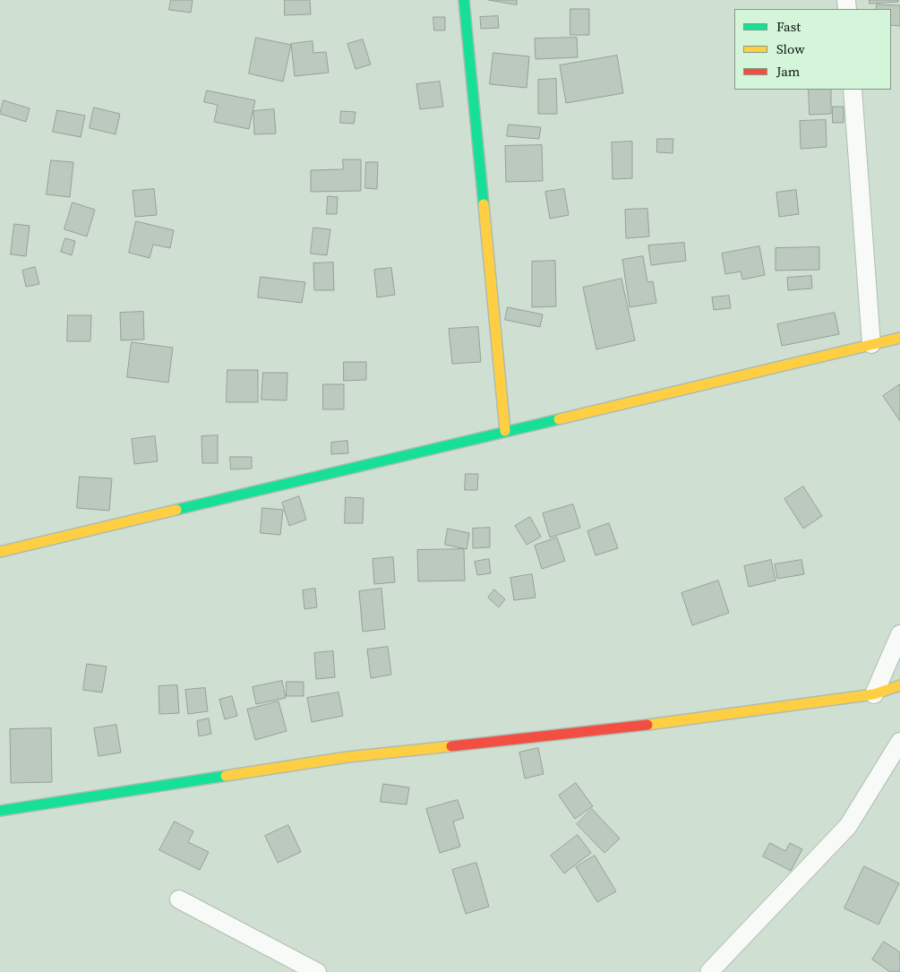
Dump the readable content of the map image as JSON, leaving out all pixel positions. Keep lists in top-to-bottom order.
{
  "legend": ["Fast", "Slow", "Jam"]
}
